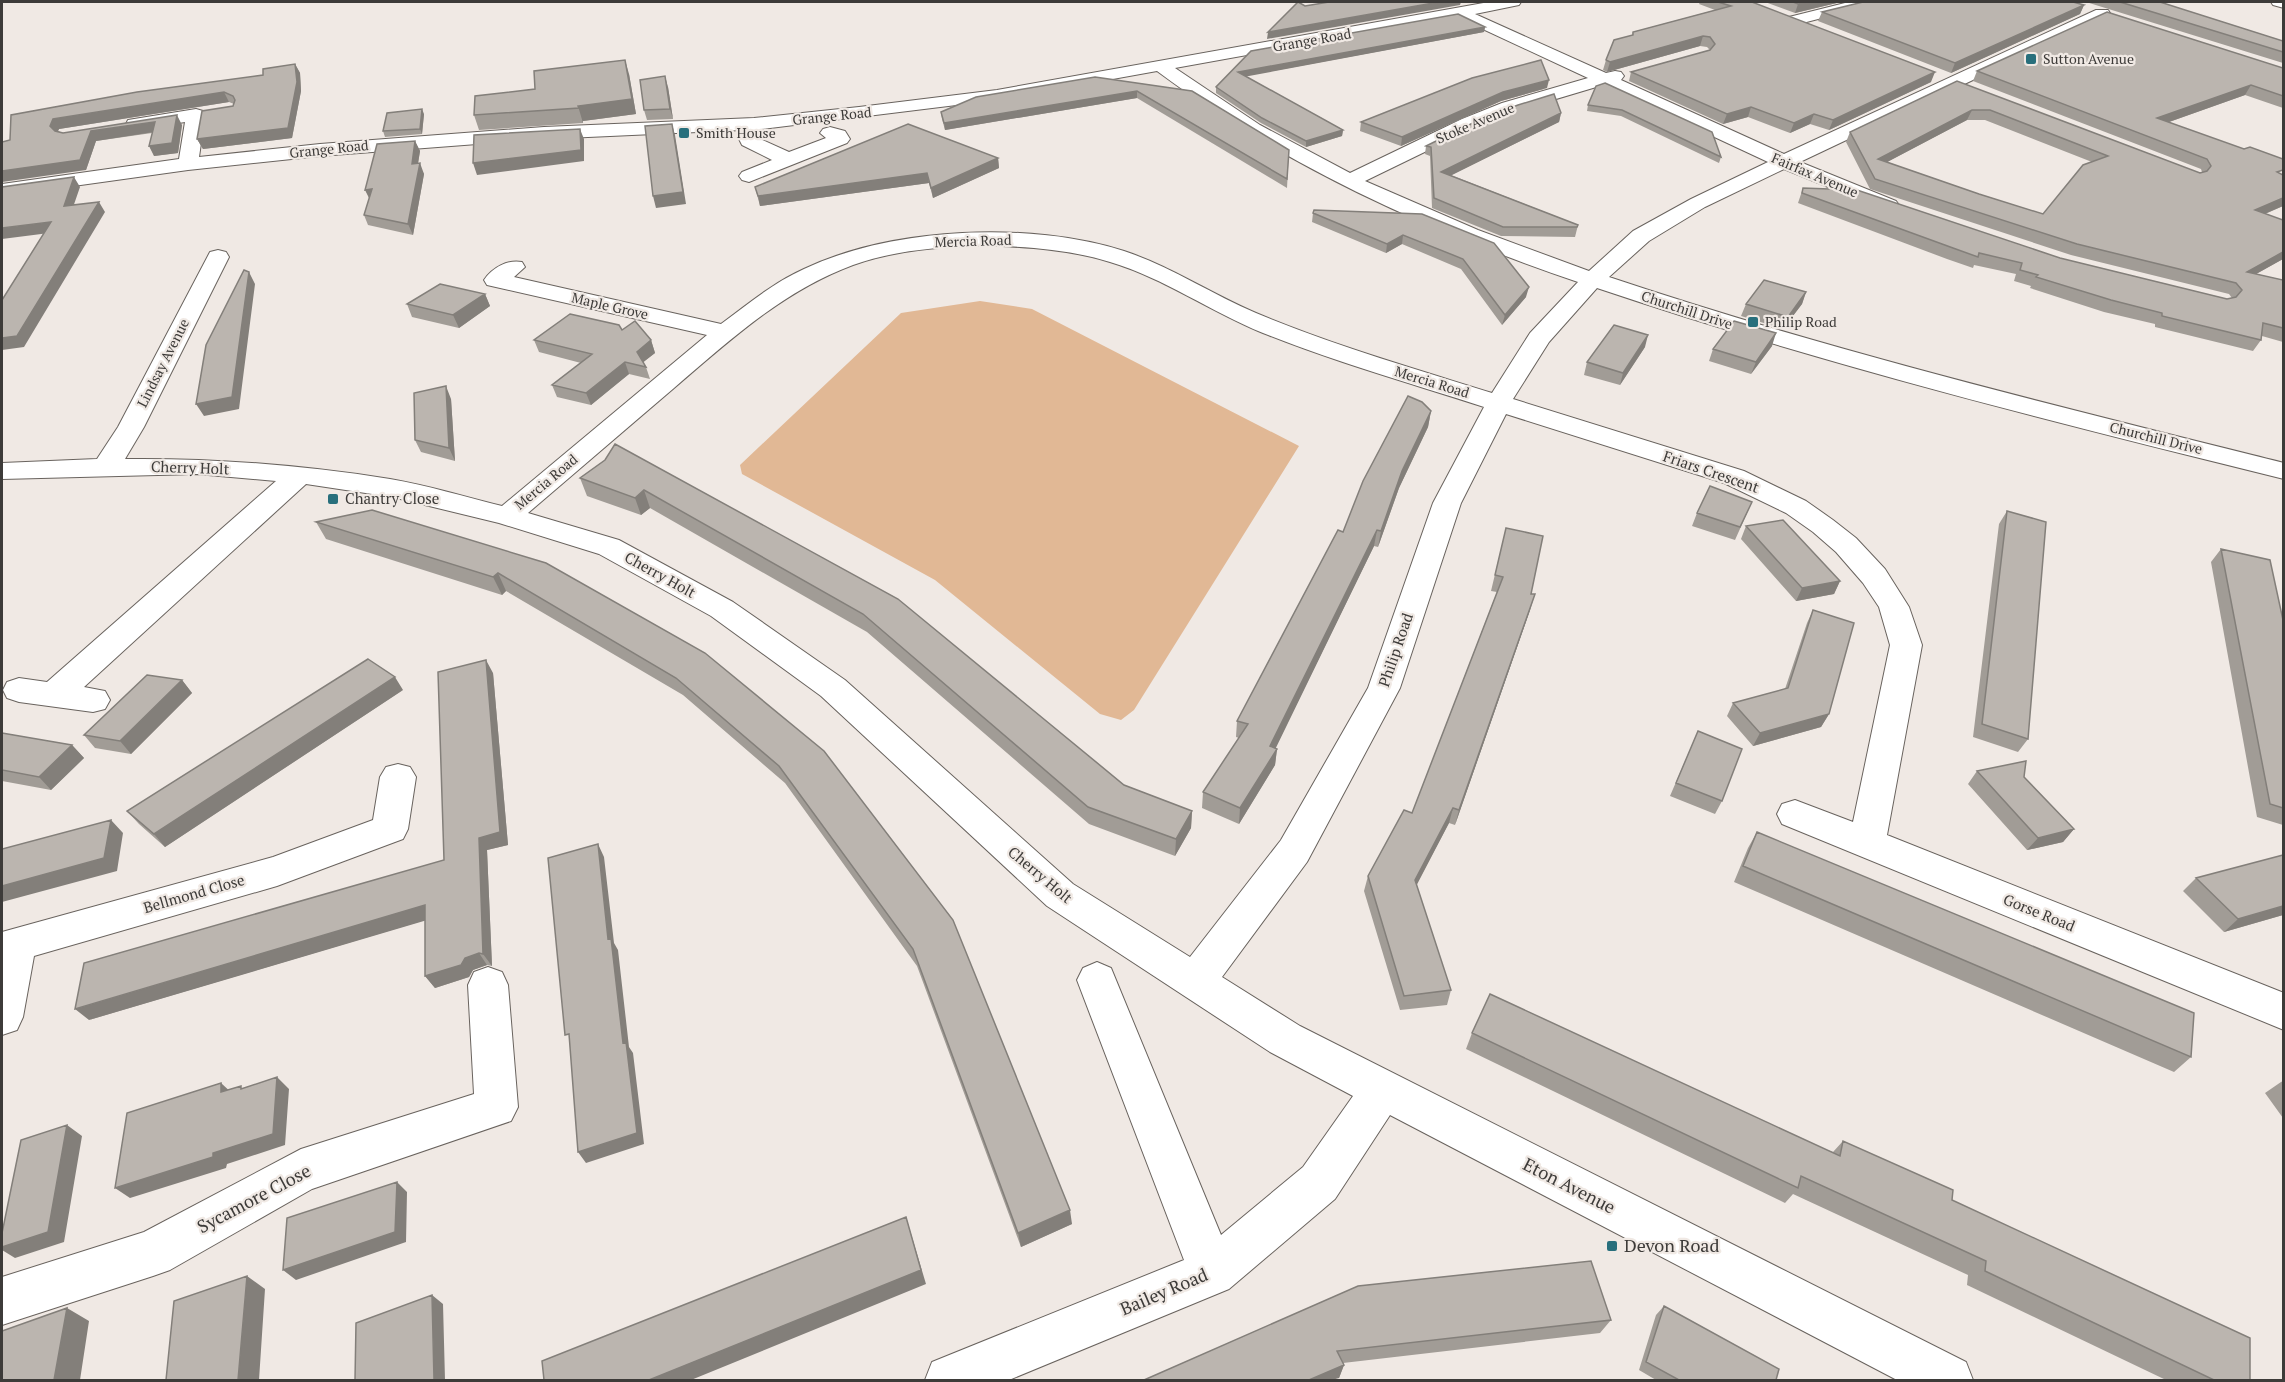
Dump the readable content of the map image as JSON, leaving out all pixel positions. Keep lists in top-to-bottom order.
{
  "streets": {
    "street": [
      "Grange Road",
      "Stoke Avenue",
      "Fairfax Avenue",
      "Mercia Road",
      "Maple Grove",
      "Churchill Drive",
      "Lindsay Avenue",
      "Cherry Holt",
      "Friars Crescent",
      "Philip Road",
      "Bellmond Close",
      "Gorse Road",
      "Eton Avenue",
      "Sycamore Close",
      "Bailey Road"
    ]
  },
  "crossings": [
    ["Grange Road", "Fairfax Avenue"],
    ["Grange Road", "Churchill Drive"],
    ["Stoke Avenue", "Fairfax Avenue"],
    ["Stoke Avenue", "Churchill Drive"],
    ["Fairfax Avenue", "Philip Road"],
    ["Mercia Road", "Maple Grove"],
    ["Mercia Road", "Cherry Holt"],
    ["Mercia Road", "Friars Crescent"],
    ["Mercia Road", "Philip Road"],
    ["Churchill Drive", "Philip Road"],
    ["Lindsay Avenue", "Cherry Holt"],
    ["Cherry Holt", "Philip Road"],
    ["Cherry Holt", "Eton Avenue"],
    ["Friars Crescent", "Philip Road"],
    ["Friars Crescent", "Gorse Road"],
    ["Philip Road", "Eton Avenue"],
    ["Eton Avenue", "Bailey Road"]
  ],
  "places": {
    "transit": [
      "Sutton Avenue",
      "Smith House",
      "Philip Road",
      "Chantry Close",
      "Devon Road"
    ]
  }
}
